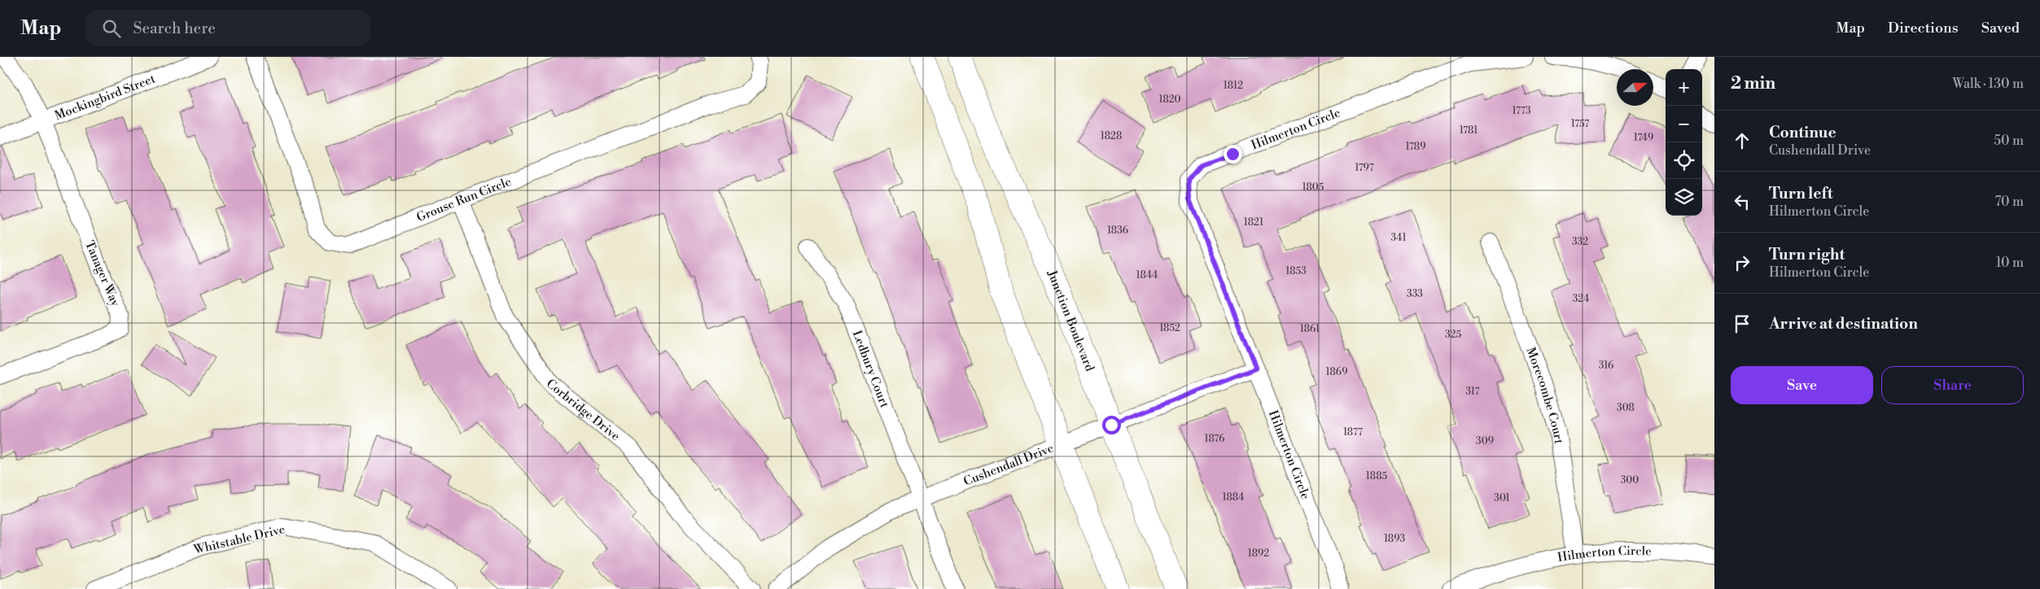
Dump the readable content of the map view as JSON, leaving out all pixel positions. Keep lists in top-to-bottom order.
{
  "streets": {
    "main road": ["Junction Boulevard"],
    "street": [
      "Mockingbird Street",
      "Hilmerton Circle",
      "Grouse Run Circle",
      "Tanager Way",
      "Ledbury Court",
      "Morecombe Court",
      "Corbridge Drive",
      "Cushendall Drive",
      "Whitstable Drive"
    ]
  },
  "crossings": [
    ["Mockingbird Street", "Tanager Way"],
    ["Hilmerton Circle", "Morecombe Court"],
    ["Hilmerton Circle", "Cushendall Drive"],
    ["Grouse Run Circle", "Corbridge Drive"],
    ["Junction Boulevard", "Cushendall Drive"],
    ["Ledbury Court", "Cushendall Drive"]
  ],
  "house_numbers": [
    "1812",
    "1820",
    "1773",
    "1757",
    "1781",
    "1828",
    "1749",
    "1789",
    "1797",
    "1805",
    "1821",
    "1836",
    "341",
    "332",
    "1853",
    "1844",
    "333",
    "324",
    "1852",
    "1861",
    "325",
    "316",
    "1869",
    "317",
    "308",
    "1877",
    "1876",
    "309",
    "1885",
    "300",
    "1884",
    "301",
    "1893",
    "1892"
  ],
  "north": "right",
  "page": {
    "header": "Map",
    "search": "Search here",
    "nav": ["Map", "Directions", "Saved"],
    "heading": ["2 min", "Walk · 130 m"],
    "map_buttons": ["+", "−"],
    "list": [
      ["Continue", "Cushendall Drive", "50 m"],
      ["Turn left", "Hilmerton Circle", "70 m"],
      ["Turn right", "Hilmerton Circle", "10 m"],
      "Arrive at destination"
    ],
    "buttons": ["Save", "Share"]
  }
}
